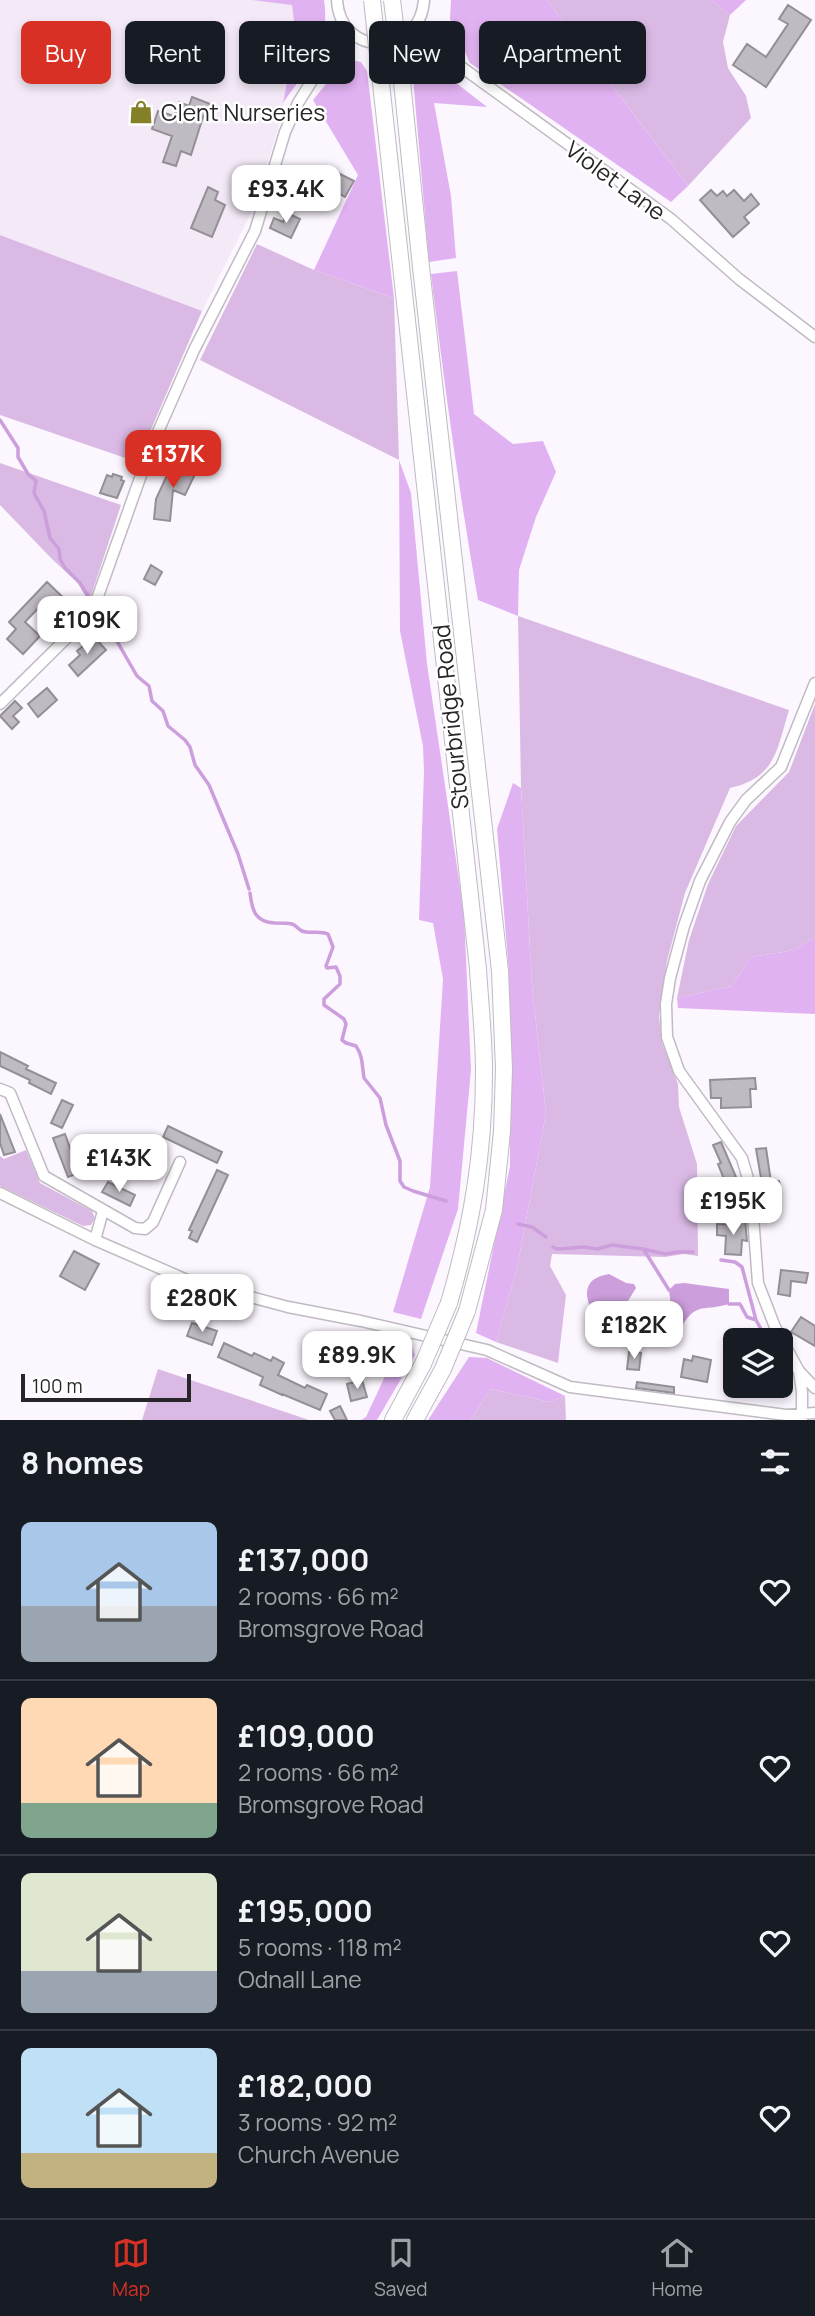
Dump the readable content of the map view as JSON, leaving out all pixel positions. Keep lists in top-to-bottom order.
{
  "streets": {
    "highway": ["Stourbridge Road"],
    "street": ["Violet Lane"]
  },
  "places": {
    "shop": ["Clent Nurseries"]
  },
  "scale_bar": "100 m",
  "page": {
    "chip": [
      "Buy",
      "Rent",
      "Filters",
      "New",
      "Apartment"
    ],
    "price": [
      "£93.4K",
      "£137K",
      "£109K",
      "£143K",
      "£195K",
      "£280K",
      "£182K",
      "£89.9K"
    ],
    "scale": "100 m",
    "heading": "8 homes",
    "list": [
      {
        "name": "£137,000",
        "note": "2 rooms · 66 m² · Bromsgrove Road"
      },
      {
        "name": "£109,000",
        "note": "2 rooms · 66 m² · Bromsgrove Road"
      },
      {
        "name": "£195,000",
        "note": "5 rooms · 118 m² · Odnall Lane"
      },
      {
        "name": "£182,000",
        "note": "3 rooms · 92 m² · Church Avenue"
      }
    ],
    "tabs": ["Map", "Saved", "Home"]
  }
}
